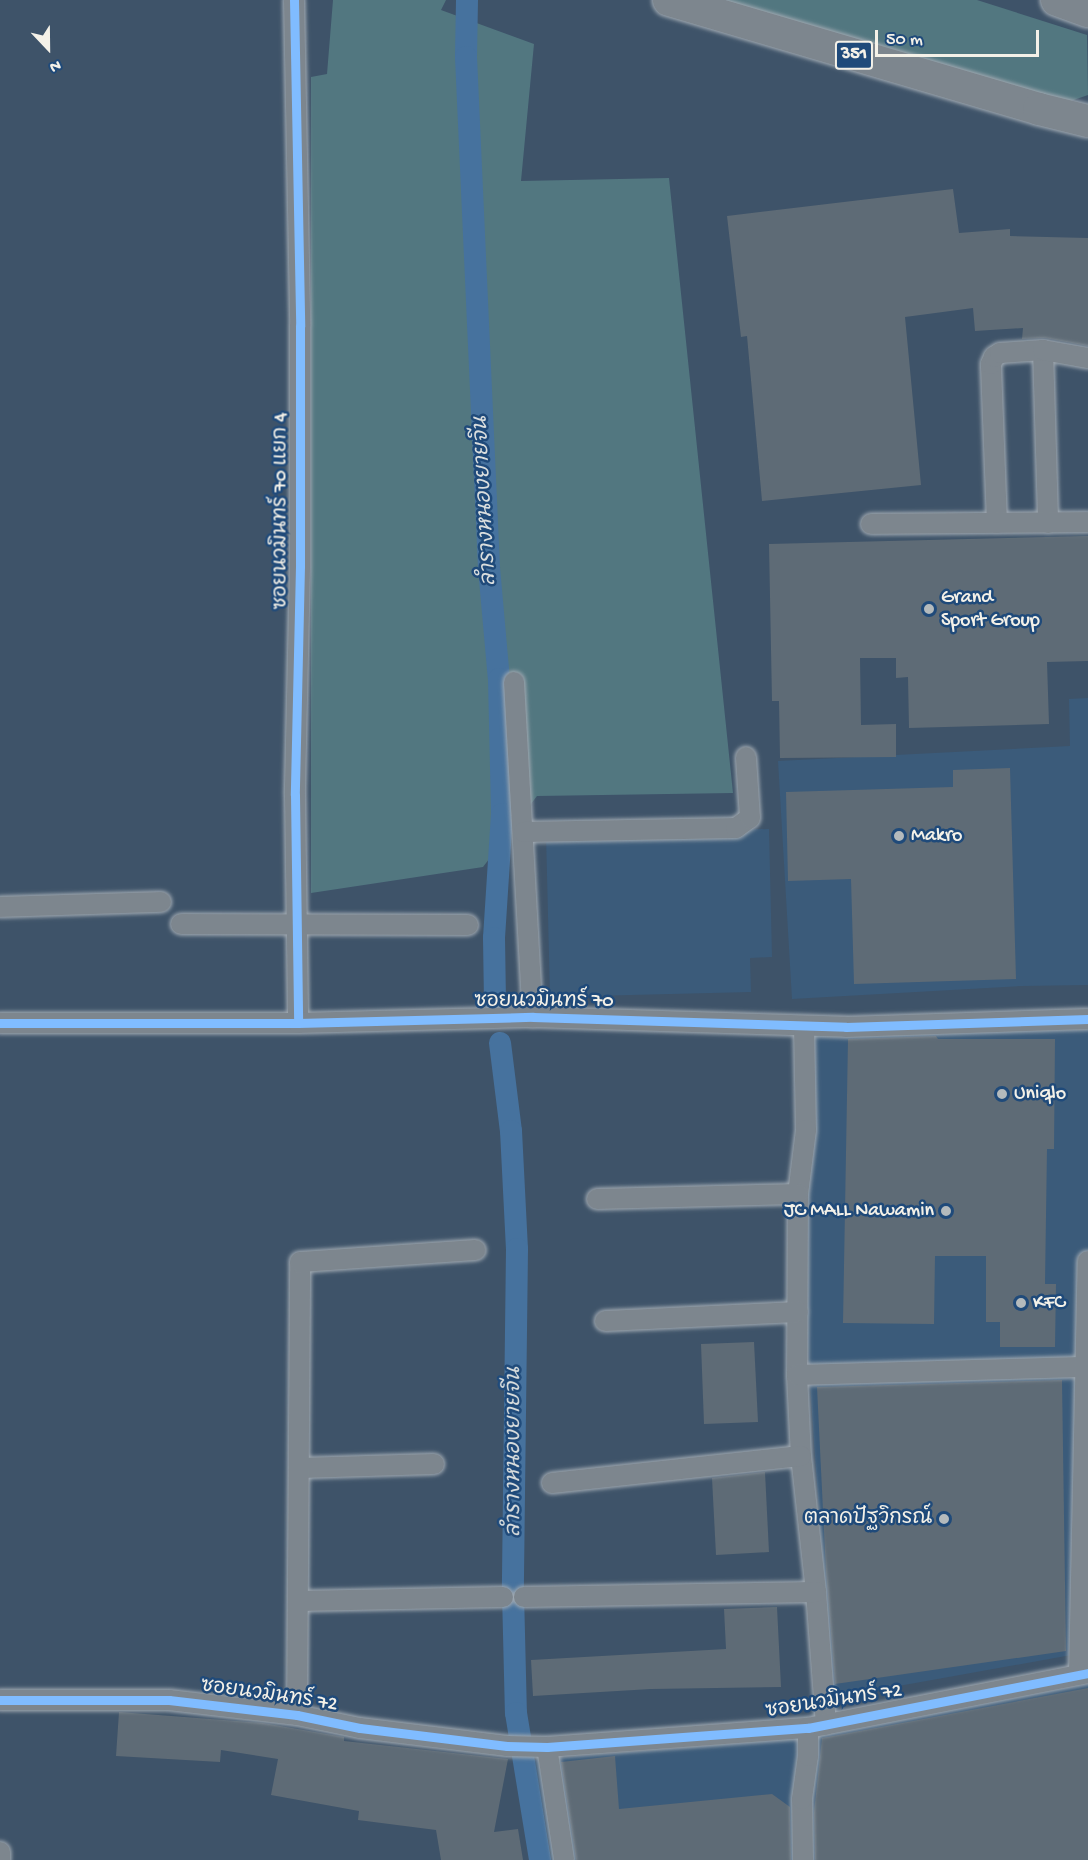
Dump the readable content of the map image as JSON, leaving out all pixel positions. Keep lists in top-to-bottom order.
{
  "streets": {
    "main road": ["351"],
    "street": ["ซอยนวมินทร์ 70 แยก 4", "ซอยนวมินทร์ 70", "ซอยนวมินทร์ 72"]
  },
  "crossings": [
    ["ซอยนวมินทร์ 70 แยก 4", "ซอยนวมินทร์ 70"]
  ],
  "water": ["ลำรางหนองยายจีน"],
  "places": [
    "Grand Sport Group",
    "Makro",
    "Uniqlo",
    "JC MALL Nawamin",
    "KFC",
    "ตลาดปัฐวิกรณ์"
  ],
  "scale_bar": "50 m",
  "north": "bottom"
}
